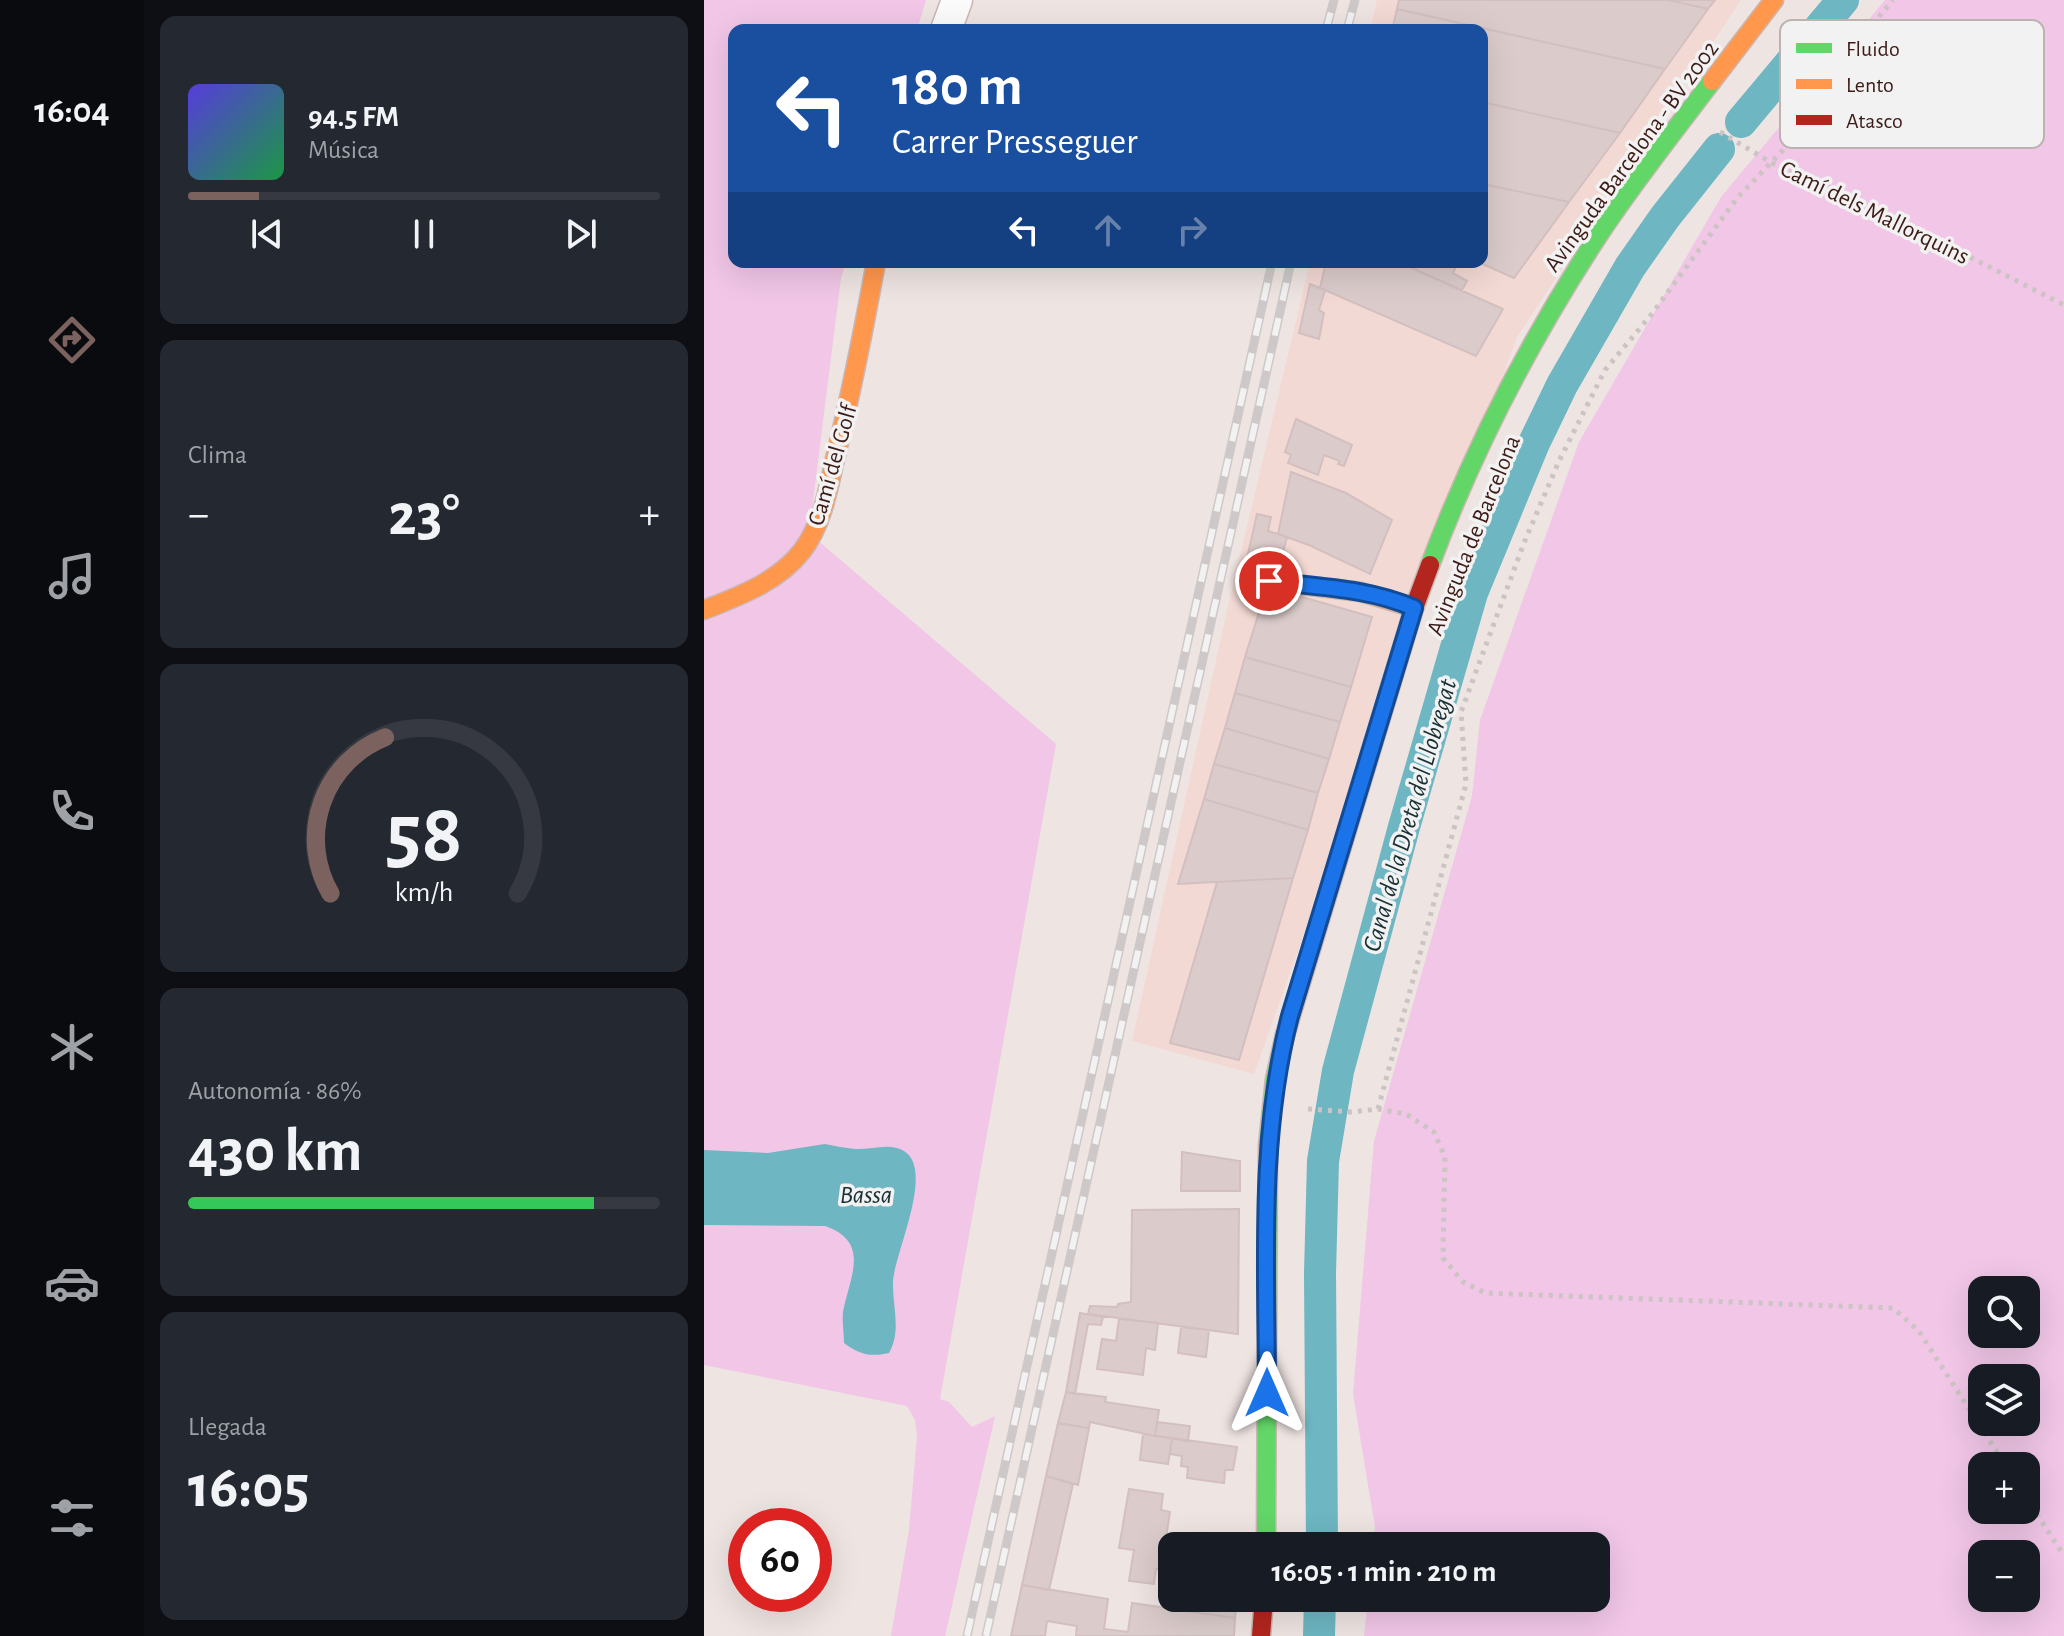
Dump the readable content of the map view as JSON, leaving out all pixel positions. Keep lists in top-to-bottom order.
{
  "streets": {
    "main road": ["Avinguda Barcelona - BV 2002", "Camí del Golf"],
    "path": ["Camí dels Mallorquins"]
  },
  "crossings": [
    ["Avinguda Barcelona - BV 2002", "Camí dels Mallorquins"]
  ],
  "water": ["Canal de la Dreta del Llobregat", "Bassa"],
  "legend": ["Fluido", "Lento", "Atasco"],
  "page": {
    "tabs": "16:04",
    "turn": ["180 m", "Carrer Presseguer"],
    "song": ["94.5 FM", "Música"],
    "tile": [
      "Clima",
      ["Autonomía · 86%", "430 km"],
      ["Llegada", "16:05"]
    ],
    "heat": ["−", "23°", "+"],
    "map_buttons": ["+", "−"],
    "limit": "60",
    "trip": "16:05 · 1 min · 210 m",
    "gauge": ["58", "km/h"]
  }
}
